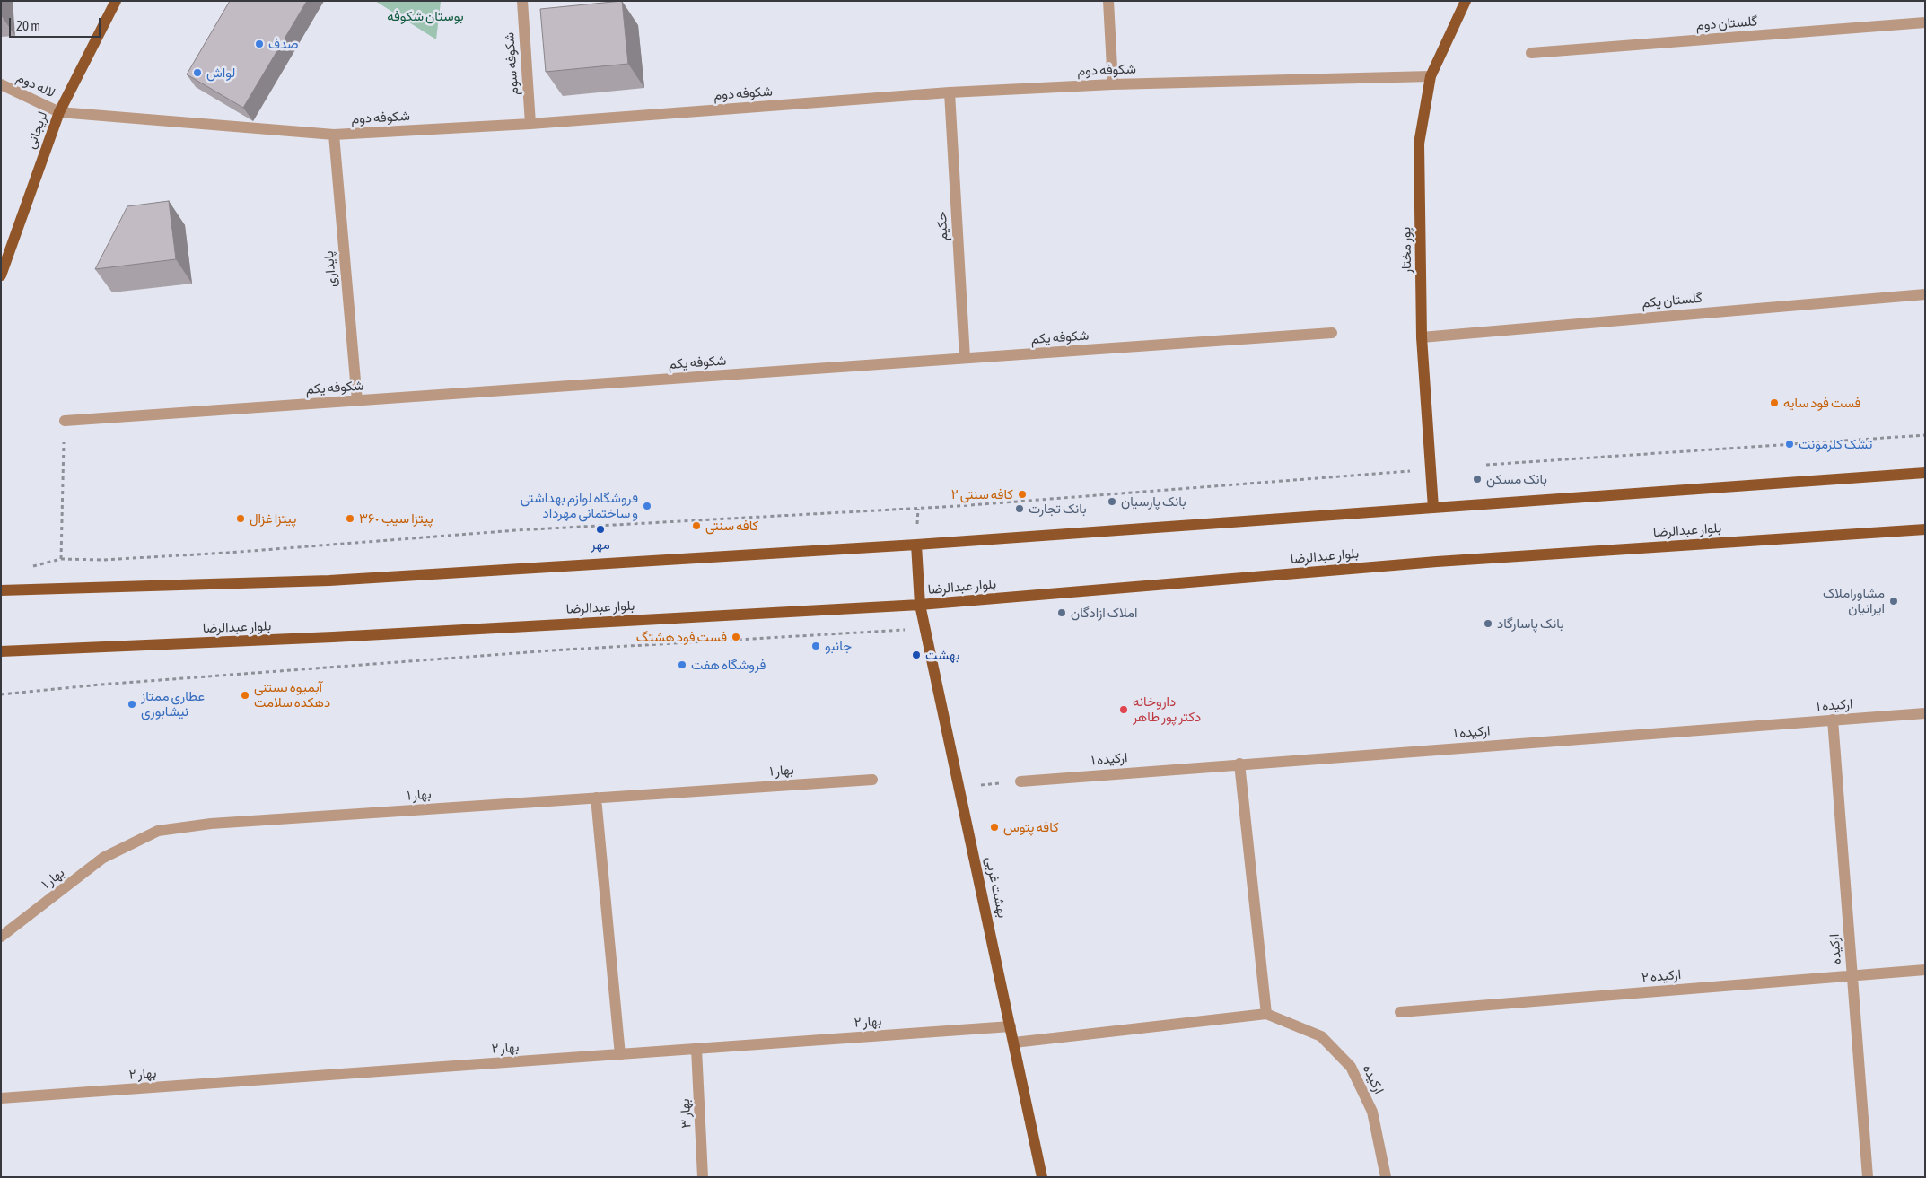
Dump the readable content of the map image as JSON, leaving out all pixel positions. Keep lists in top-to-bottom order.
{
  "streets": {
    "main road": [
      "لریجانی",
      "پور مختار",
      "بلوار عبدالرضا",
      "بهشت غربی"
    ],
    "street": [
      "گلستان دوم",
      "شکوفه سوم",
      "شکوفه دوم",
      "لاله دوم",
      "حکیم",
      "پایداری",
      "گلستان یکم",
      "شکوفه یکم",
      "ارکیده ۱",
      "بهار ۱",
      "ارکیده",
      "ارکیده ۲",
      "بهار ۲",
      "بهار ۳"
    ]
  },
  "crossings": [
    ["شکوفه سوم", "شکوفه دوم"],
    ["شکوفه دوم", "لاله دوم"],
    ["شکوفه دوم", "لریجانی"],
    ["شکوفه دوم", "حکیم"],
    ["شکوفه دوم", "پور مختار"],
    ["شکوفه دوم", "پایداری"],
    ["لاله دوم", "لریجانی"],
    ["حکیم", "شکوفه یکم"],
    ["پور مختار", "گلستان یکم"],
    ["پایداری", "شکوفه یکم"],
    ["بلوار عبدالرضا", "بهشت غربی"],
    ["ارکیده ۱", "ارکیده"],
    ["بهشت غربی", "بهار ۲"],
    ["ارکیده", "ارکیده ۲"],
    ["بهار ۲", "بهار ۳"]
  ],
  "parks": ["بوستان شکوفه"],
  "places": [
    "صدف",
    "لواش",
    "فست فود سایه",
    "تشک کلرمونت",
    "بانک مسکن",
    "کافه سنتی ۲",
    "بانک پارسیان",
    "فروشگاه لوازم بهداشتی و ساختمانی مهرداد",
    "بانک تجارت",
    "پیتزا غزال",
    "پیتزا سیب ٣۶٠",
    "کافه سنتی",
    "مهر",
    "مشاوراملاک ایرانیان",
    "املاک ازادگان",
    "بانک پاسارگاد",
    "فست فود هشتگ",
    "جانبو",
    "بهشت",
    "فروشگاه هفت",
    "آبمیوه بستنی دهکده سلامت",
    "عطاری ممتاز نیشابوری",
    "داروخانه دکتر پور طاهر",
    "کافه پتوس"
  ],
  "scale_bar": "20 m"
}
